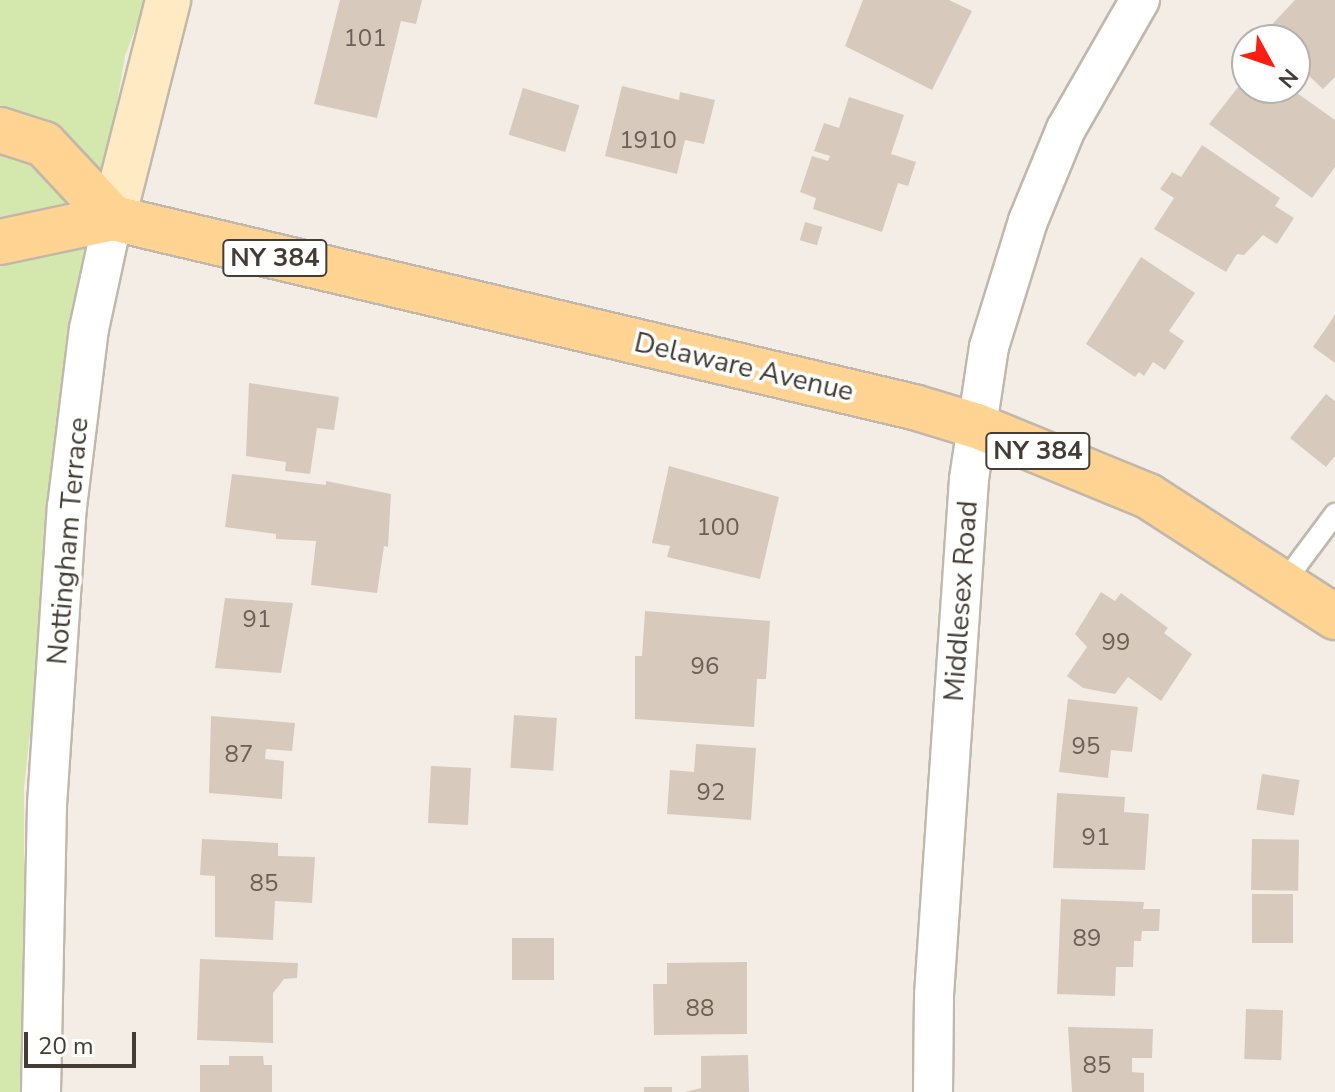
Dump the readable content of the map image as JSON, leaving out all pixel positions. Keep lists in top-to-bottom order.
{
  "streets": {
    "main road": ["NY 384", "Delaware Avenue"],
    "street": ["Nottingham Terrace", "Middlesex Road"]
  },
  "crossings": [
    ["Delaware Avenue", "Nottingham Terrace"],
    ["Delaware Avenue", "Middlesex Road"]
  ],
  "house_numbers": [
    "101",
    "1910",
    "100",
    "91",
    "99",
    "96",
    "95",
    "87",
    "92",
    "91",
    "85",
    "89",
    "88",
    "85"
  ],
  "scale_bar": "20 m",
  "north": "bottom right"
}
